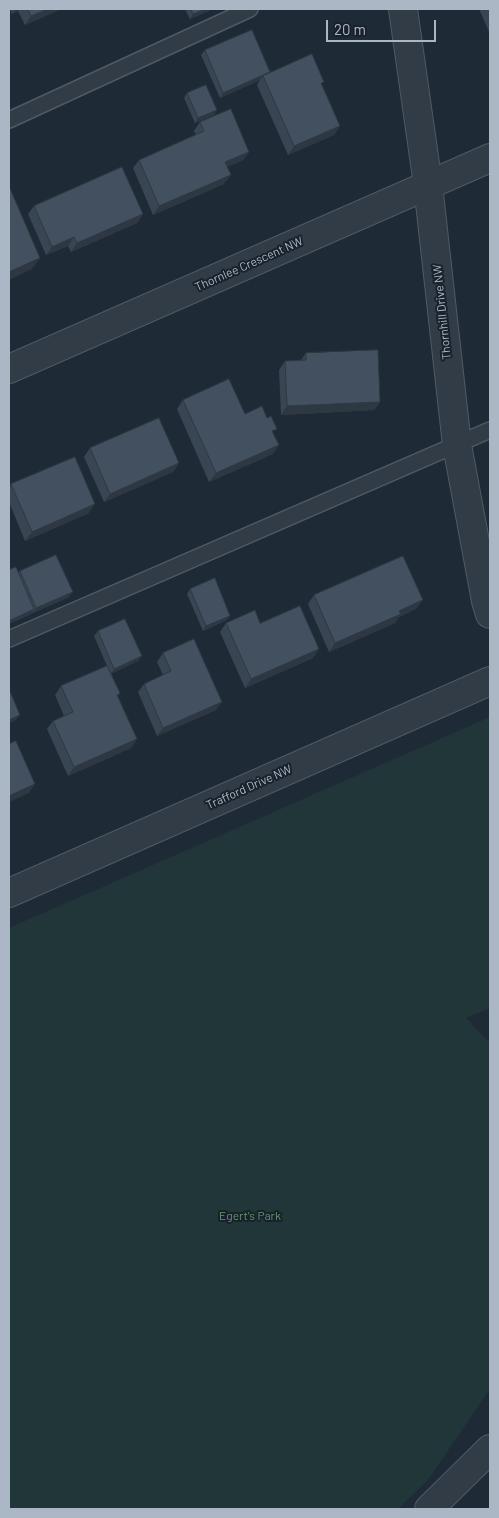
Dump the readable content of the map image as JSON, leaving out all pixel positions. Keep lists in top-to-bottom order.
{
  "streets": {
    "street": ["Thornlee Crescent NW", "Thornhill Drive NW", "Trafford Drive NW"]
  },
  "crossings": [
    ["Thornlee Crescent NW", "Thornhill Drive NW"]
  ],
  "parks": ["Egert's Park"],
  "scale_bar": "20 m"
}
